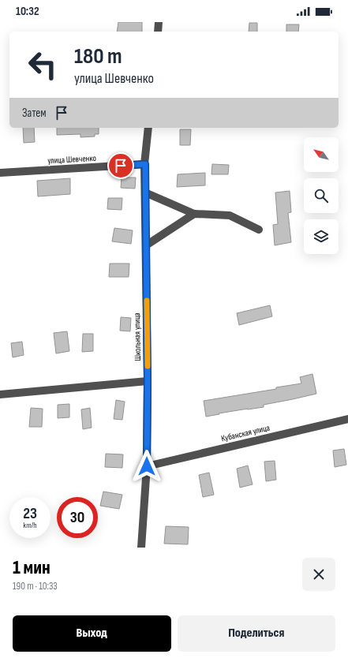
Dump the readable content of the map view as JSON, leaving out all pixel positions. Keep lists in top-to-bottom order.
{
  "streets": {
    "street": ["улица Шевченко", "Школьная улица", "Кубанская улица"]
  },
  "crossings": [
    ["улица Шевченко", "Школьная улица"],
    ["Школьная улица", "Кубанская улица"]
  ],
  "north": "top left",
  "page": {
    "status": "10:32",
    "turn": ["180 m", "улица Шевченко"],
    "then": "Затем",
    "speed": "23 km/h",
    "limit": "30",
    "heading": ["1 мин", "190 m · 10:33"],
    "buttons": ["Выход", "Поделиться"]
  }
}
